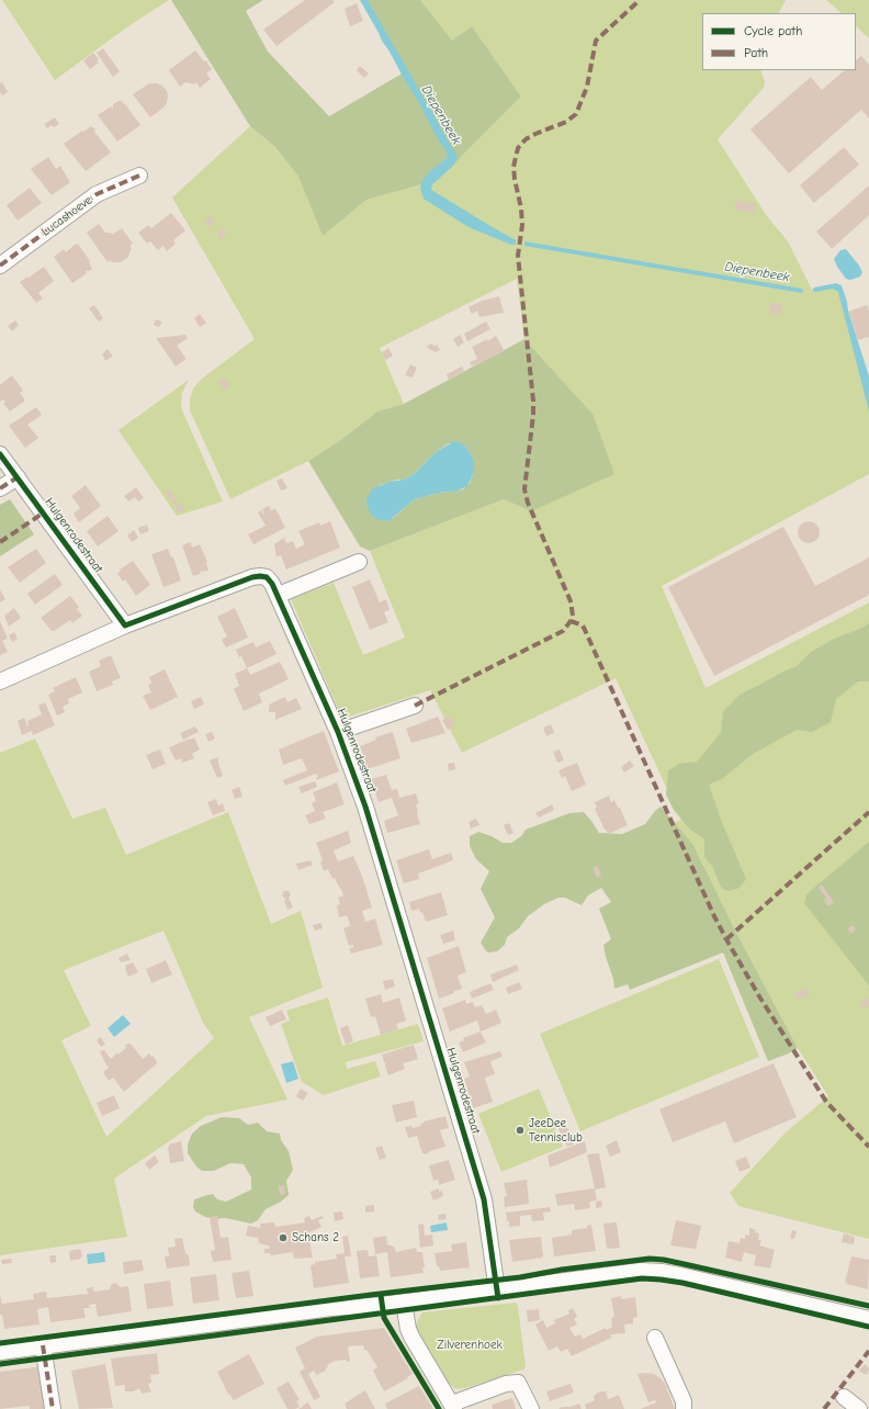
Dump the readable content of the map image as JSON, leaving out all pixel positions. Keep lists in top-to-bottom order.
{
  "streets": {
    "street": ["Lucashoeve", "Hulgenrodestraat"]
  },
  "water": ["Diepenbeek"],
  "parks": ["Zilverenhoek"],
  "places": ["JeeDee Tennisclub", "Schans 2"],
  "legend": ["Cycle path", "Path"]
}
